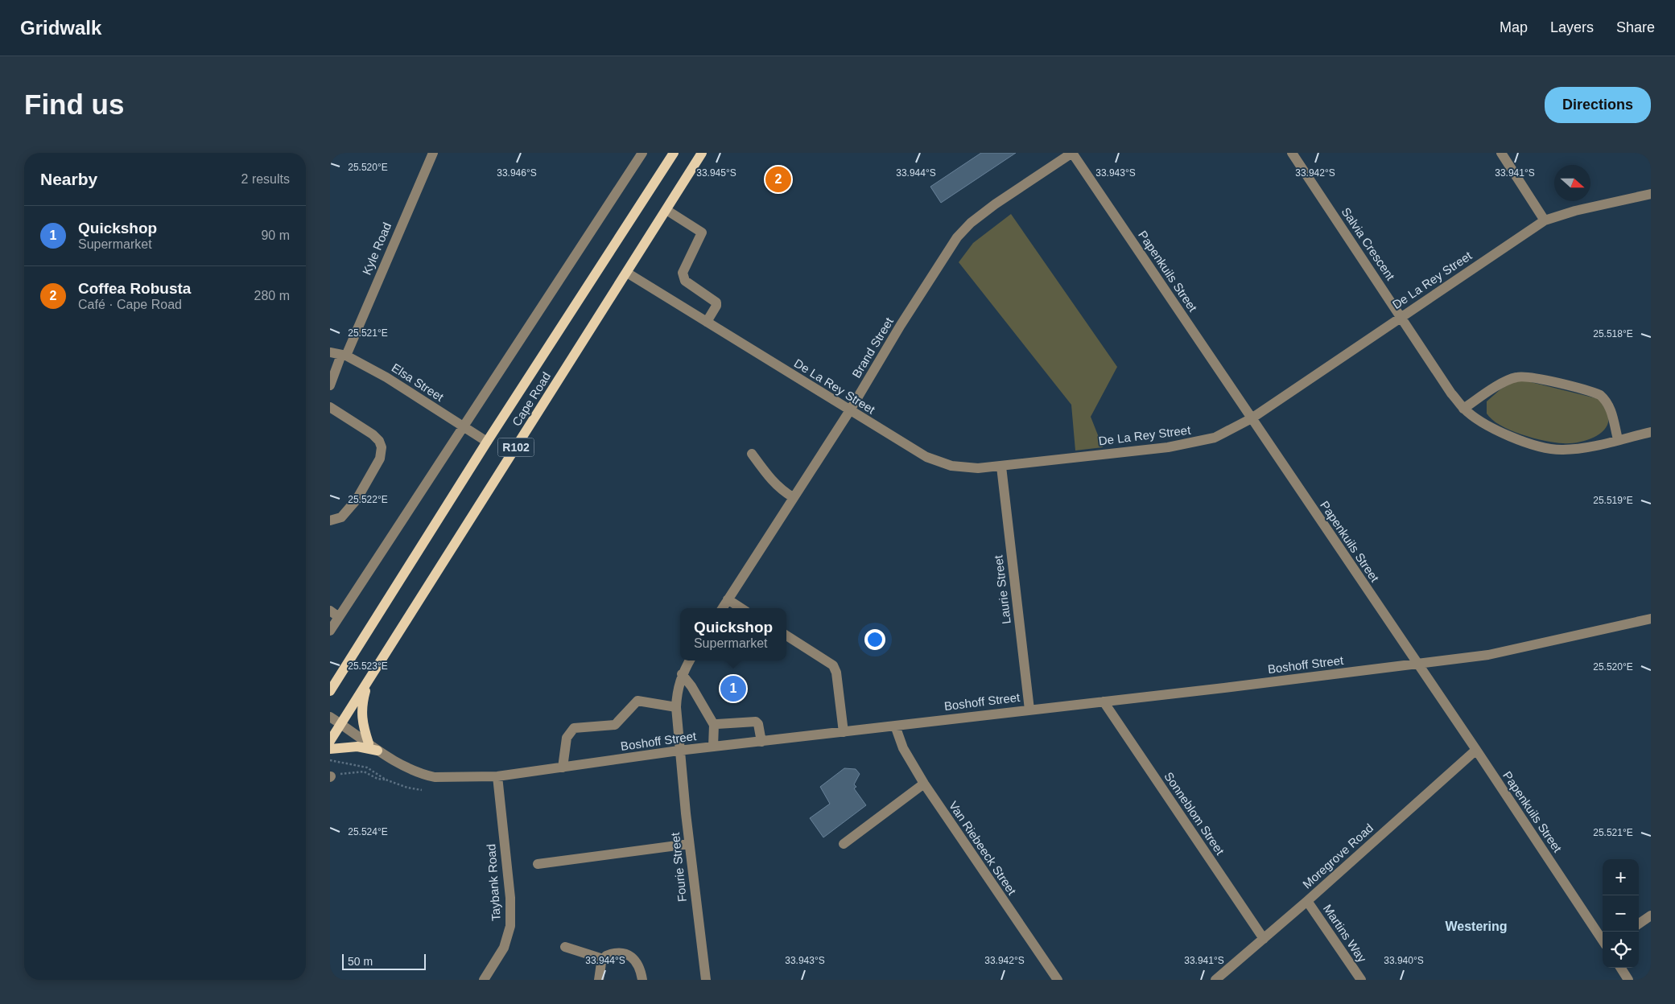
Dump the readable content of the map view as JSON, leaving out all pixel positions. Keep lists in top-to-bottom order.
{
  "streets": {
    "main road": ["Cape Road", "R102"],
    "street": [
      "Salvia Crescent",
      "Kyle Road",
      "Papenkuils Street",
      "De La Rey Street",
      "Brand Street",
      "Elsa Street",
      "Laurie Street",
      "Boshoff Street",
      "Sonneblom Street",
      "Van Riebeeck Street",
      "Moregrove Road",
      "Fourie Street",
      "Taybank Road",
      "Martins Way"
    ]
  },
  "crossings": [
    ["Salvia Crescent", "De La Rey Street"],
    ["Kyle Road", "Elsa Street"],
    ["Papenkuils Street", "De La Rey Street"],
    ["Papenkuils Street", "Brand Street"],
    ["Papenkuils Street", "Boshoff Street"],
    ["Papenkuils Street", "Moregrove Road"],
    ["De La Rey Street", "Brand Street"],
    ["De La Rey Street", "Cape Road"],
    ["De La Rey Street", "Laurie Street"],
    ["Elsa Street", "Cape Road"],
    ["Cape Road", "Boshoff Street"],
    ["Laurie Street", "Boshoff Street"],
    ["Boshoff Street", "Sonneblom Street"],
    ["Boshoff Street", "Van Riebeeck Street"],
    ["Boshoff Street", "Fourie Street"],
    ["Boshoff Street", "Taybank Road"],
    ["Sonneblom Street", "Moregrove Road"],
    ["Moregrove Road", "Martins Way"]
  ],
  "districts": ["Westering"],
  "scale_bar": "50 m",
  "north": "right",
  "page": {
    "header": "Gridwalk",
    "nav": ["Map", "Layers", "Share"],
    "buttons": "Directions",
    "title": "Find us",
    "heading": ["Nearby", "2 results"],
    "pins": ["2", "1"],
    "list": [
      {
        "mark": "1",
        "name": "Quickshop",
        "note": "Supermarket",
        "value": "90 m"
      },
      {
        "mark": "2",
        "name": "Coffea Robusta",
        "note": "Café · Cape Road",
        "value": "280 m"
      }
    ],
    "popup": ["Quickshop", "Supermarket"],
    "map_buttons": ["+", "−"],
    "scale": "50 m"
  },
  "coordinates": [
    "25.520°E",
    "33.946°S",
    "33.945°S",
    "33.944°S",
    "33.943°S",
    "33.942°S",
    "33.941°S",
    "25.521°E",
    "25.518°E",
    "25.522°E",
    "25.519°E",
    "25.523°E",
    "25.524°E",
    "33.940°S"
  ]
}
